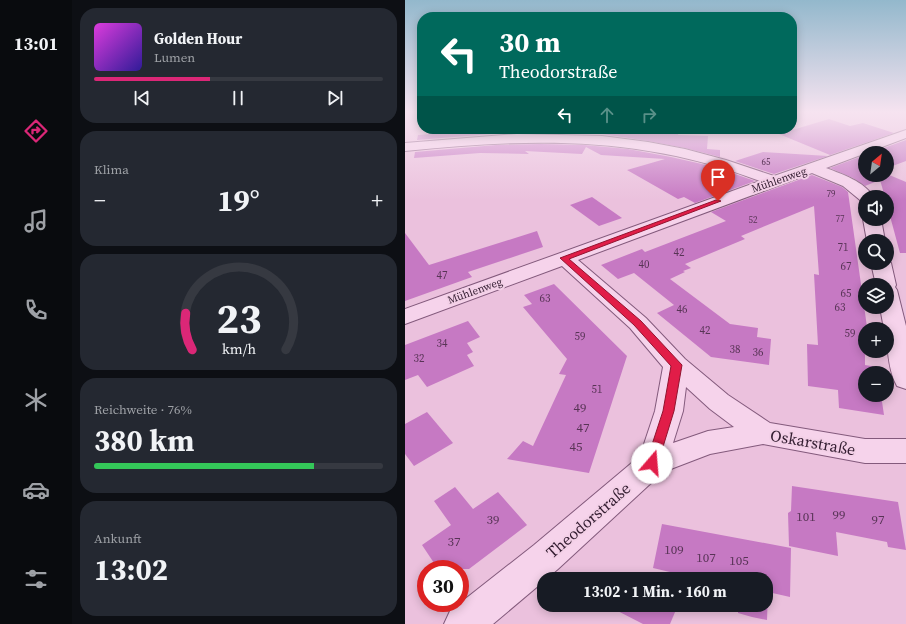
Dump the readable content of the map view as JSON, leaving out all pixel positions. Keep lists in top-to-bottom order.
{
  "streets": {
    "street": ["Mühlenweg", "Oskarstraße", "Theodorstraße"]
  },
  "crossings": [
    ["Oskarstraße", "Theodorstraße"]
  ],
  "house_numbers": [
    "65",
    "79",
    "77",
    "52",
    "71",
    "42",
    "40",
    "67",
    "47",
    "65",
    "63",
    "63",
    "46",
    "42",
    "59",
    "59",
    "34",
    "38",
    "36",
    "32",
    "51",
    "49",
    "47",
    "45",
    "99",
    "101",
    "39",
    "97",
    "37",
    "109",
    "107",
    "105"
  ],
  "north": "top right",
  "page": {
    "tabs": "13:01",
    "turn": ["30 m", "Theodorstraße"],
    "song": ["Golden Hour", "Lumen"],
    "tile": [
      "Klima",
      ["Reichweite · 76%", "380 km"],
      ["Ankunft", "13:02"]
    ],
    "map_buttons": ["+", "−"],
    "heat": ["−", "19°", "+"],
    "limit": "30",
    "trip": "13:02 · 1 Min. · 160 m",
    "gauge": ["23", "km/h"]
  }
}
